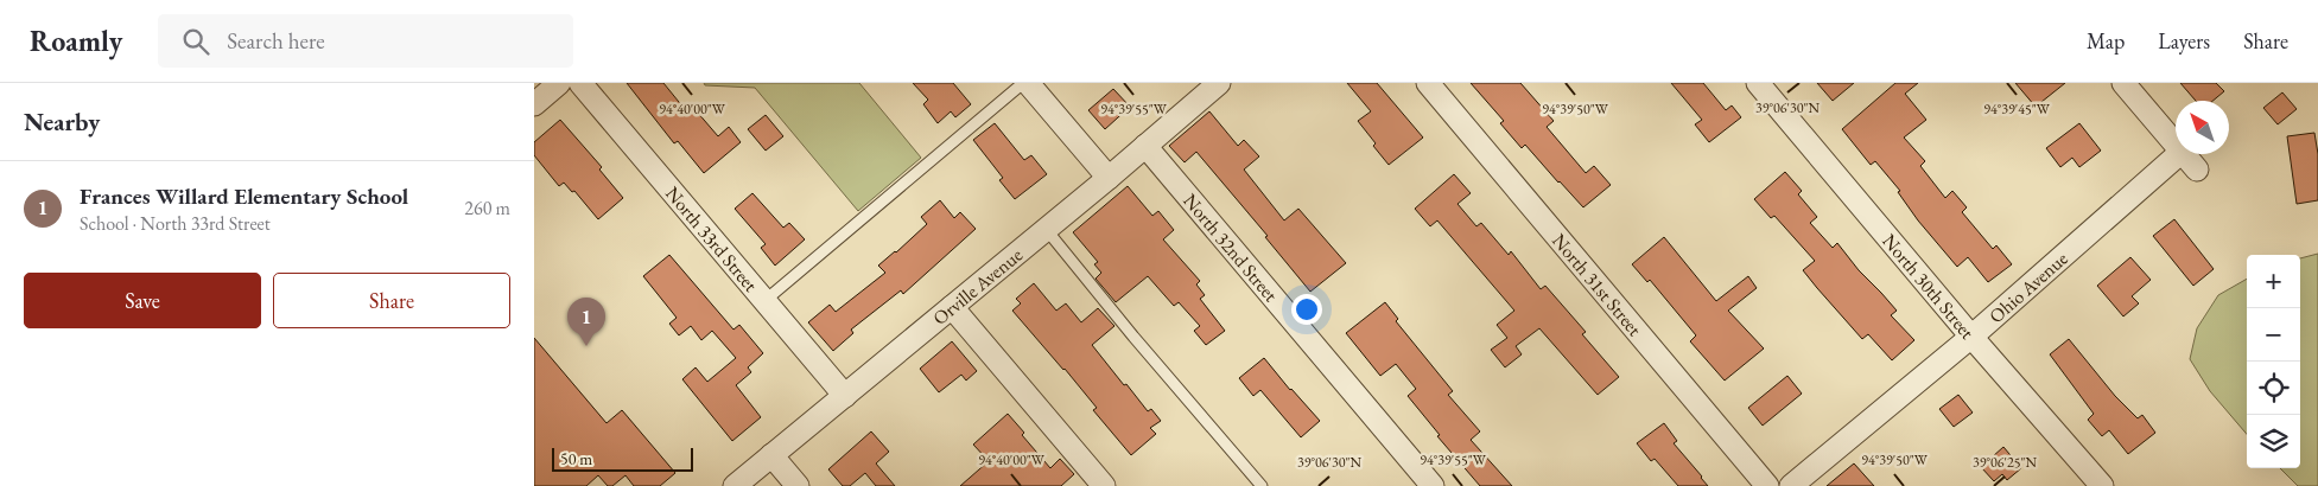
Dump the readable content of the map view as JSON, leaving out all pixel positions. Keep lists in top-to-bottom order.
{
  "streets": {
    "street": [
      "North 33rd Street",
      "North 32nd Street",
      "North 31st Street",
      "Orville Avenue",
      "North 30th Street",
      "Ohio Avenue"
    ]
  },
  "crossings": [
    ["North 33rd Street", "Orville Avenue"],
    ["North 32nd Street", "Orville Avenue"],
    ["North 30th Street", "Ohio Avenue"]
  ],
  "scale_bar": "50 m",
  "north": "top left",
  "page": {
    "header": "Roamly",
    "search": "Search here",
    "nav": ["Map", "Layers", "Share"],
    "heading": "Nearby",
    "list": [
      {
        "mark": "1",
        "name": "Frances Willard Elementary School",
        "note": "School · North 33rd Street",
        "value": "260 m"
      }
    ],
    "buttons": ["Save", "Share"],
    "map_buttons": ["+", "−"],
    "pins": "1",
    "scale": "50 m"
  },
  "coordinates": [
    "39°06'30\"N",
    "94°40'00\"W",
    "94°39'55\"W",
    "94°39'50\"W",
    "94°39'45\"W",
    "39°06'25\"N"
  ]
}
